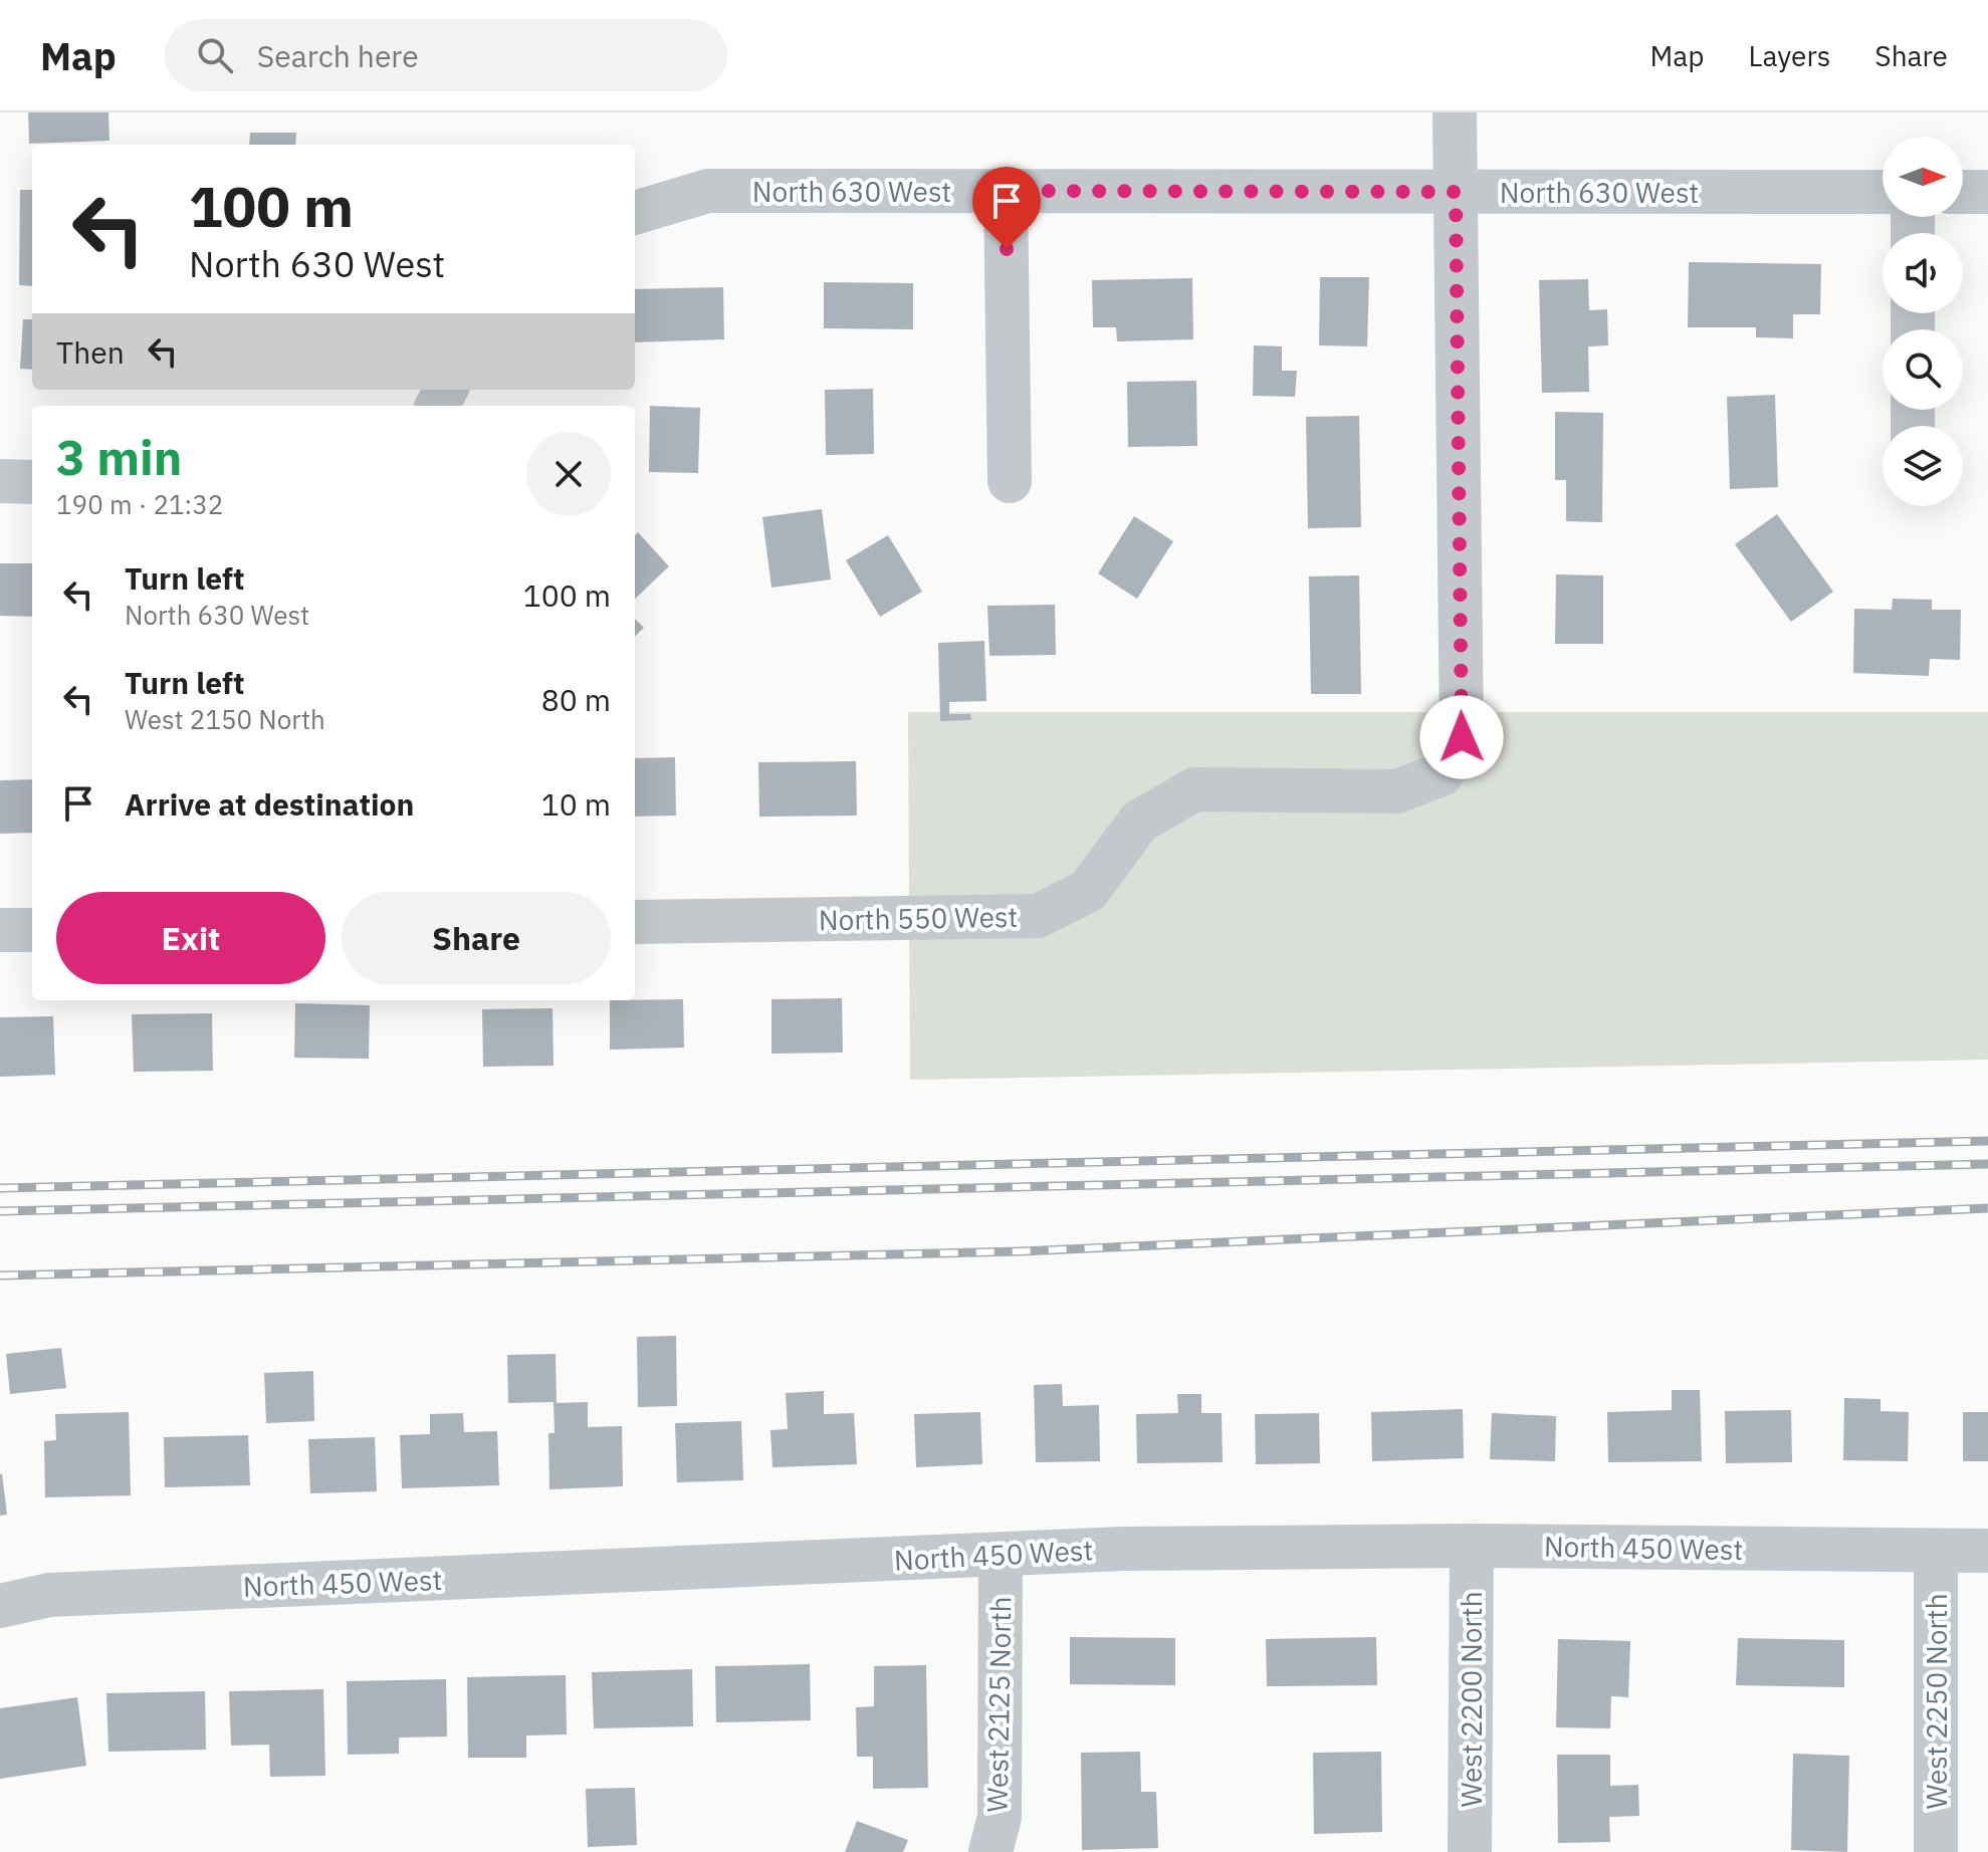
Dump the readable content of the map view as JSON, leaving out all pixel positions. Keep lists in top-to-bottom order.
{
  "streets": {
    "street": [
      "North 630 West",
      "North 550 West",
      "North 450 West",
      "West 2200 North",
      "West 2250 North",
      "West 2125 North"
    ]
  },
  "crossings": [
    ["North 630 West", "North 550 West"],
    ["North 450 West", "West 2200 North"],
    ["North 450 West", "West 2250 North"],
    ["North 450 West", "West 2125 North"]
  ],
  "north": "right",
  "page": {
    "header": "Map",
    "search": "Search here",
    "nav": ["Map", "Layers", "Share"],
    "turn": ["100 m", "North 630 West"],
    "then": "Then",
    "heading": ["3 min", "190 m · 21:32"],
    "list": [
      {
        "name": "Turn left",
        "note": "North 630 West",
        "value": "100 m"
      },
      {
        "name": "Turn left",
        "note": "West 2150 North",
        "value": "80 m"
      },
      {
        "name": "Arrive at destination",
        "value": "10 m"
      }
    ],
    "buttons": ["Exit", "Share"]
  }
}
